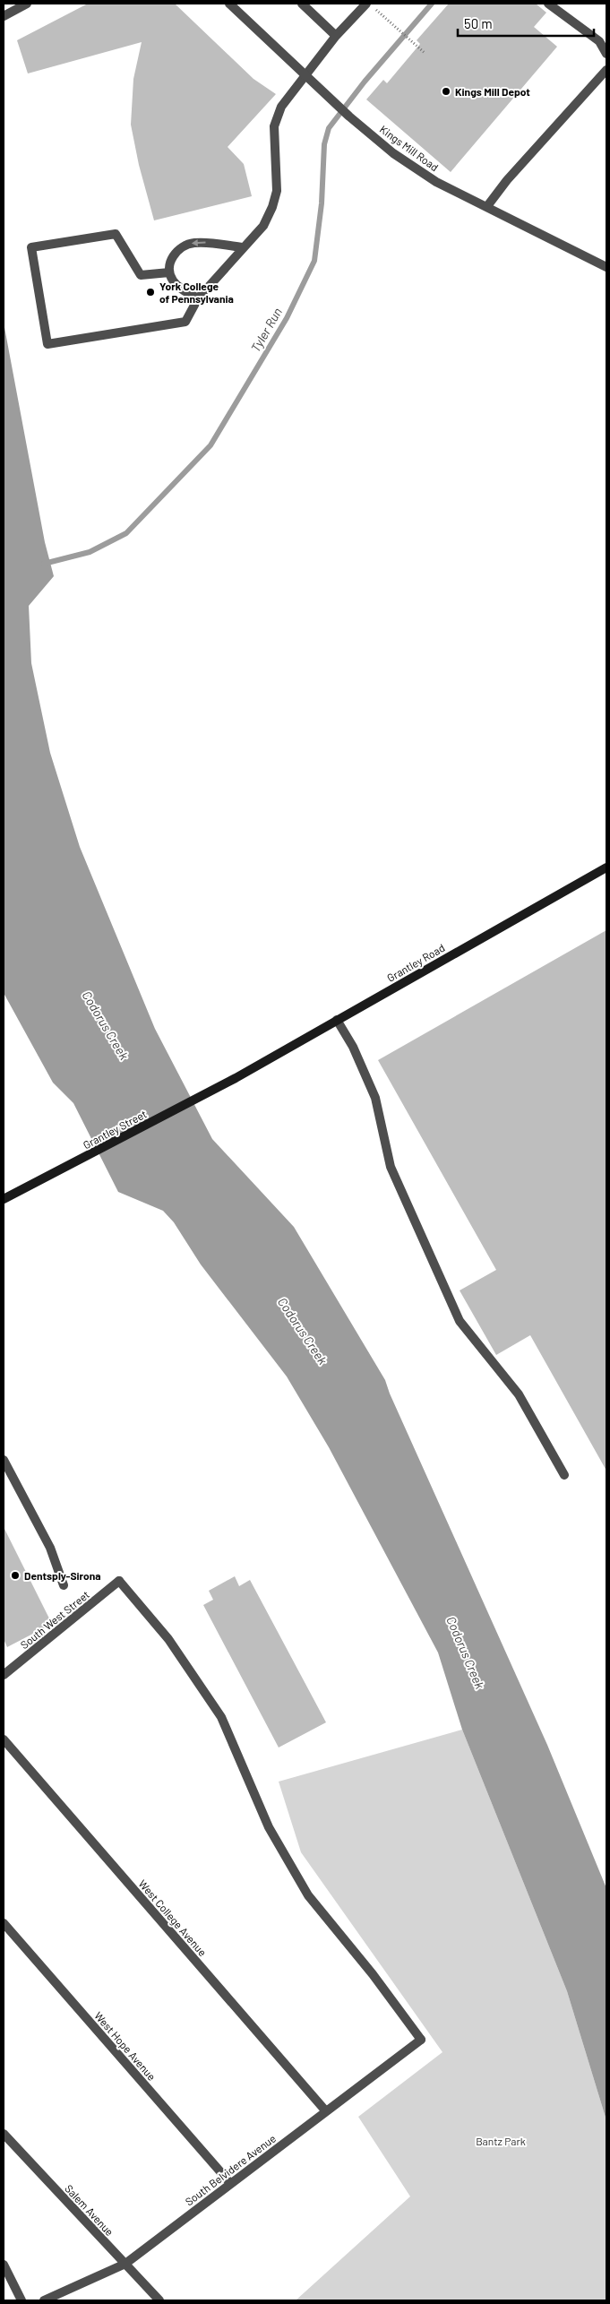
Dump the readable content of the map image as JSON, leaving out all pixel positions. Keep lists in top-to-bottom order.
{
  "streets": {
    "street": [
      "Kings Mill Road",
      "Grantley Road",
      "Grantley Street",
      "South West Street",
      "West College Avenue",
      "West Hope Avenue",
      "South Belvidere Avenue",
      "Salem Avenue"
    ]
  },
  "crossings": [
    ["Grantley Road", "Grantley Street"],
    ["South West Street", "South Belvidere Avenue"],
    ["West College Avenue", "South Belvidere Avenue"],
    ["West Hope Avenue", "South Belvidere Avenue"],
    ["South Belvidere Avenue", "Salem Avenue"]
  ],
  "water": ["Tyler Run", "Codorus Creek"],
  "parks": ["Bantz Park"],
  "places": ["Kings Mill Depot", "York College of Pennsylvania", "Dentsply-Sirona"],
  "scale_bar": "50 m"
}
